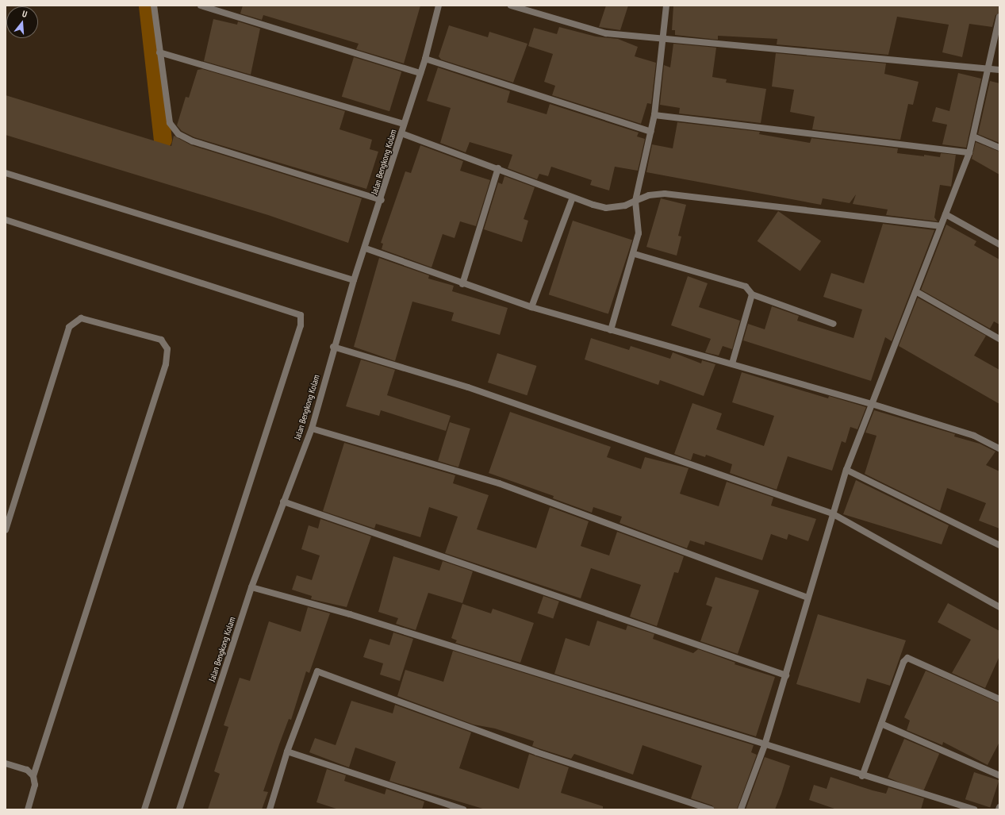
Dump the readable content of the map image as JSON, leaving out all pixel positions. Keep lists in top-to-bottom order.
{
  "streets": {
    "street": ["Jalan Bengkong Kolam"]
  },
  "north": "top"
}
